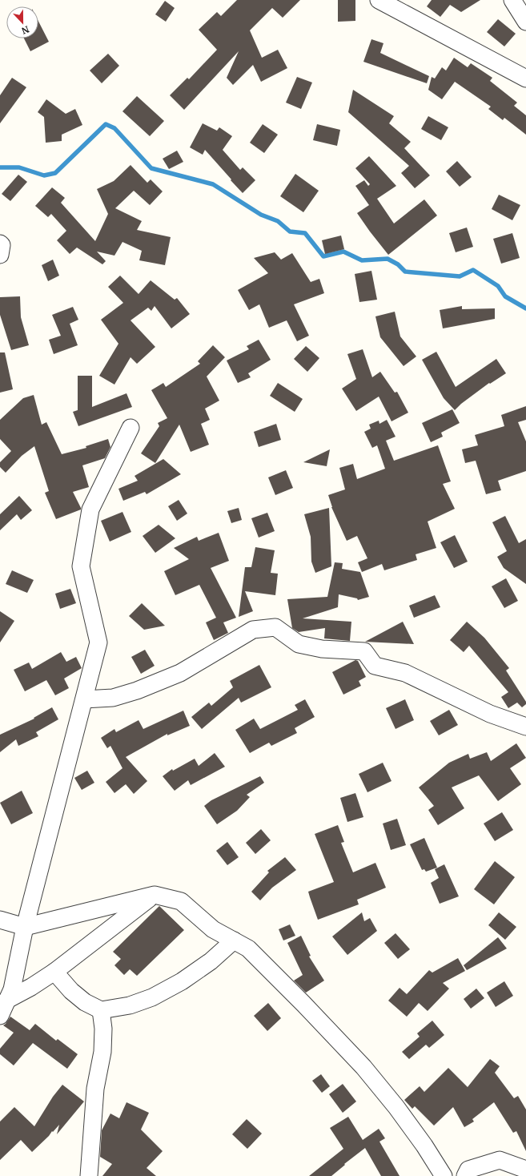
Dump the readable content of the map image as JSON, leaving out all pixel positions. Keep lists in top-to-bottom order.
{
  "north": "bottom"
}
